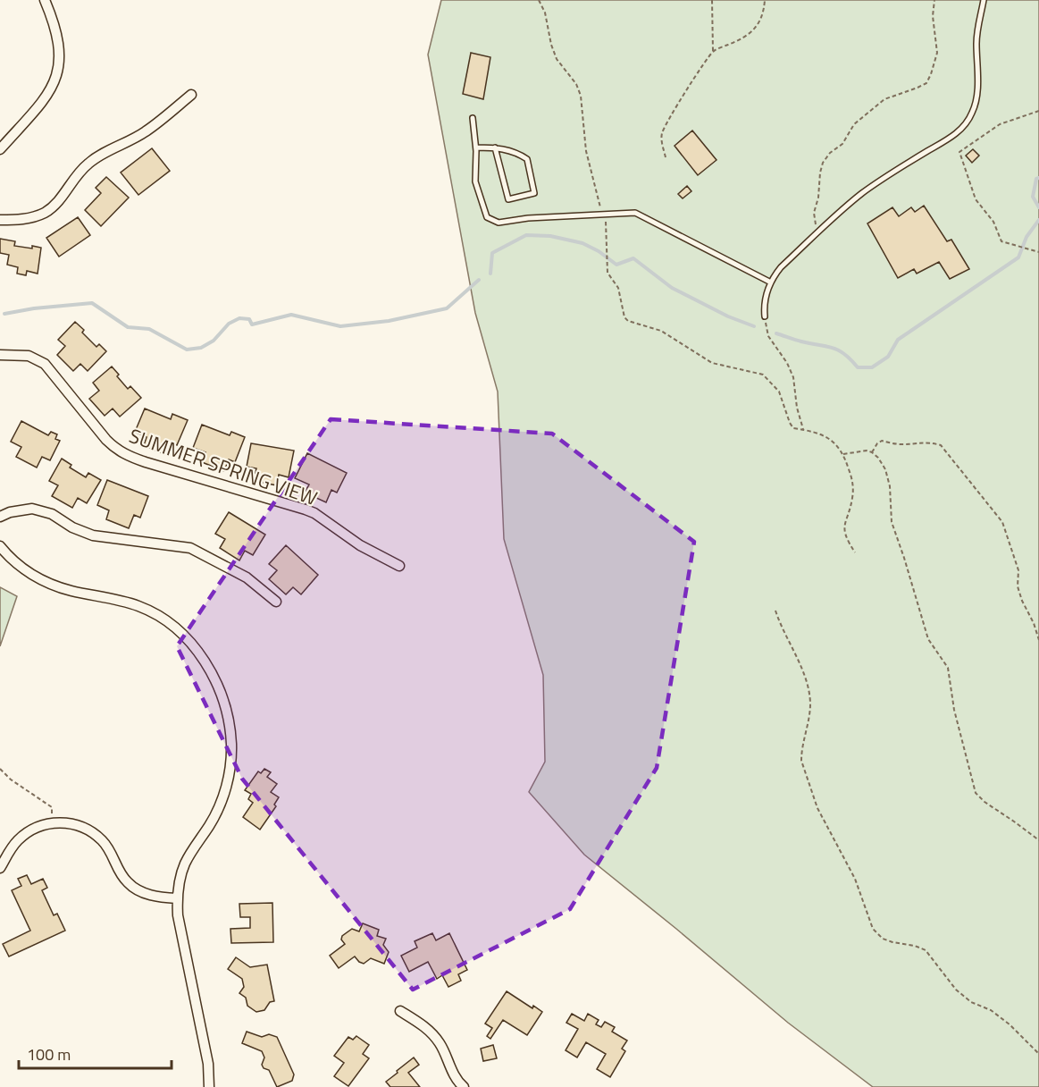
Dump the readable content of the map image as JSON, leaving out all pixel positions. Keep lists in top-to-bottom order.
{
  "streets": {
    "street": ["SUMMER SPRING VIEW"]
  },
  "scale_bar": "100 m"
}
